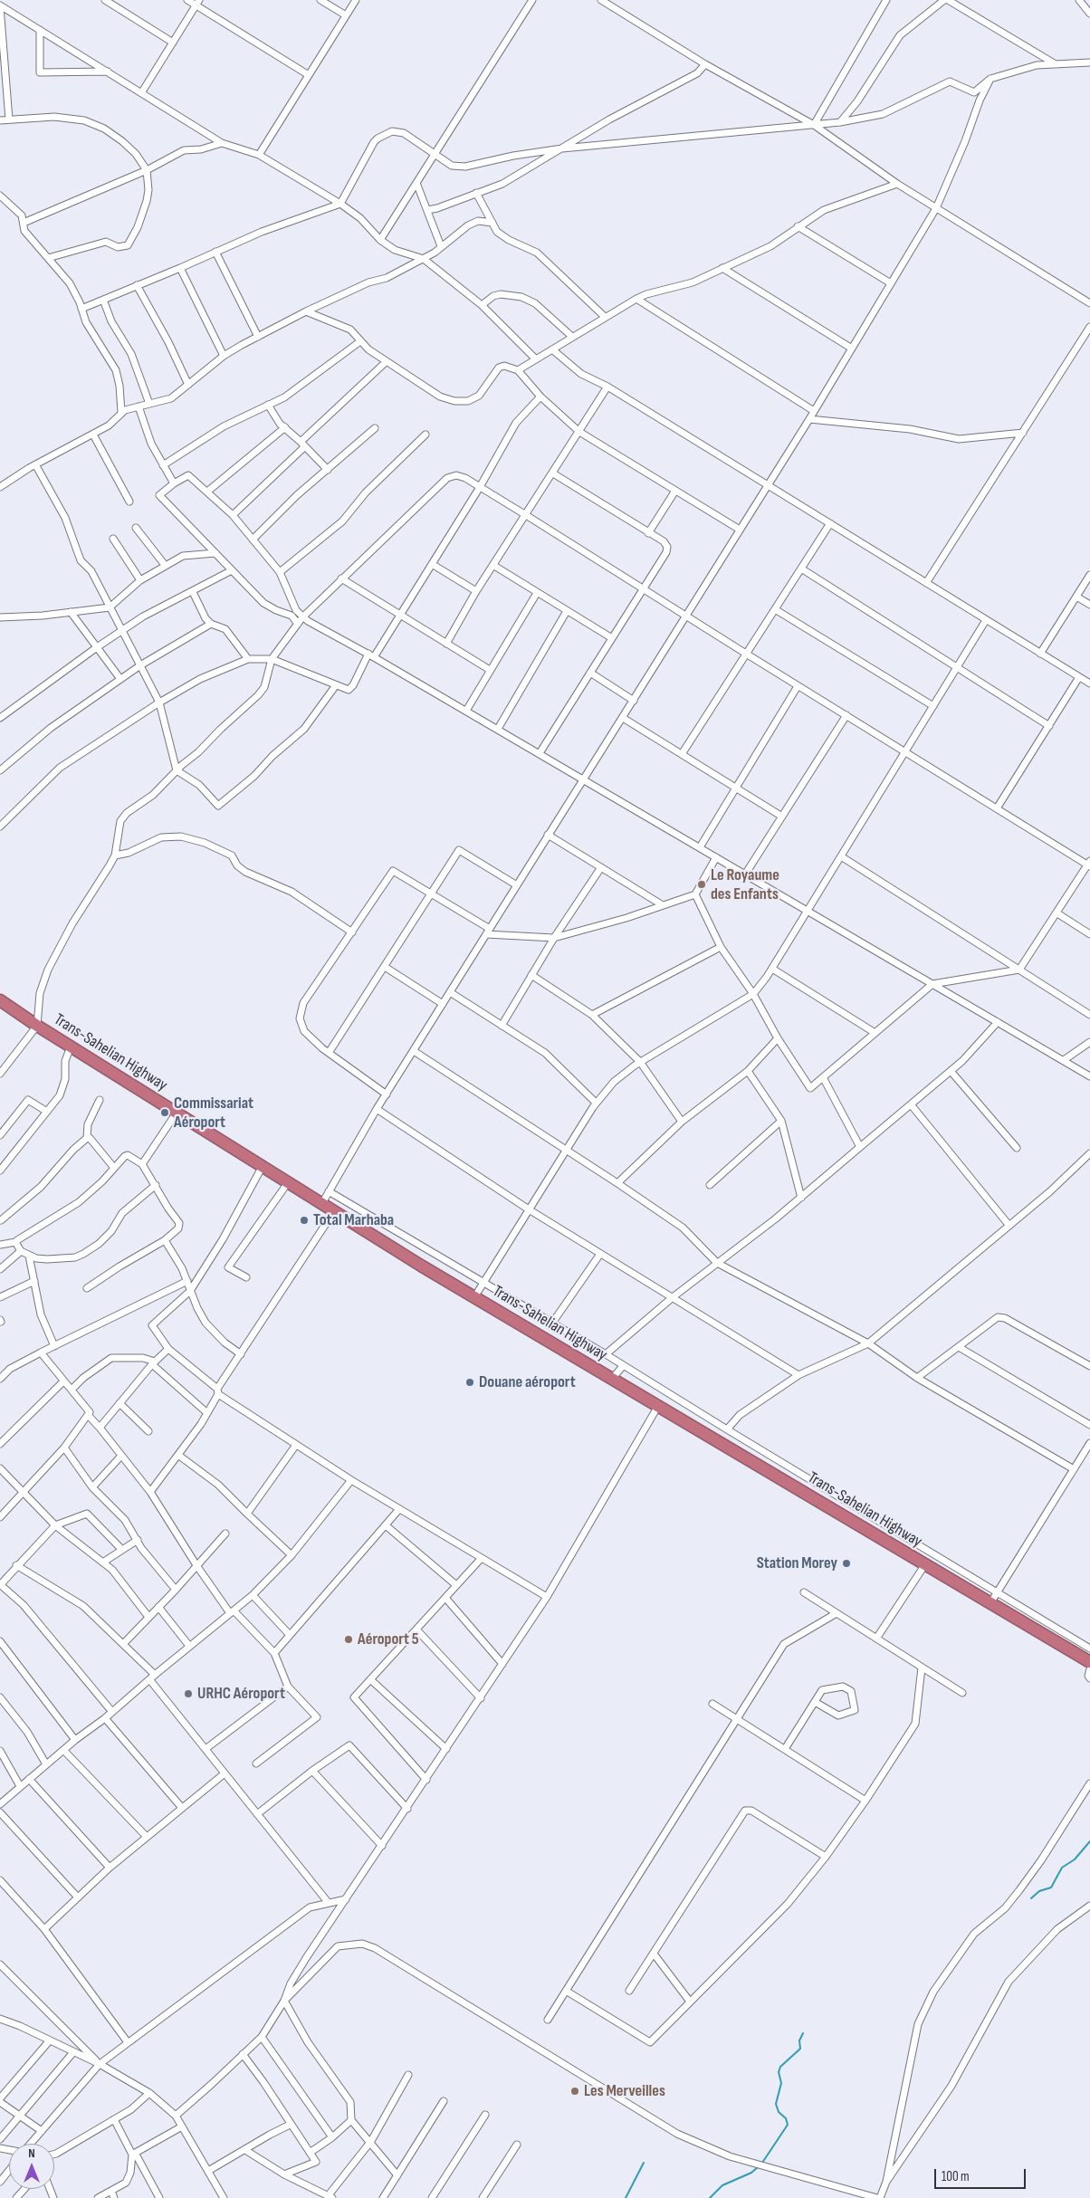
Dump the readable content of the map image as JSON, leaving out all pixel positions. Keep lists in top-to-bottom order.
{
  "streets": {
    "highway": ["Trans-Sahelian Highway"]
  },
  "places": [
    "Le Royaume des Enfants",
    "Commissariat Aéroport",
    "Total Marhaba",
    "Douane aéroport",
    "Station Morey",
    "Aéroport 5",
    "URHC Aéroport",
    "Les Merveilles"
  ],
  "scale_bar": "100 m",
  "north": "top"
}
